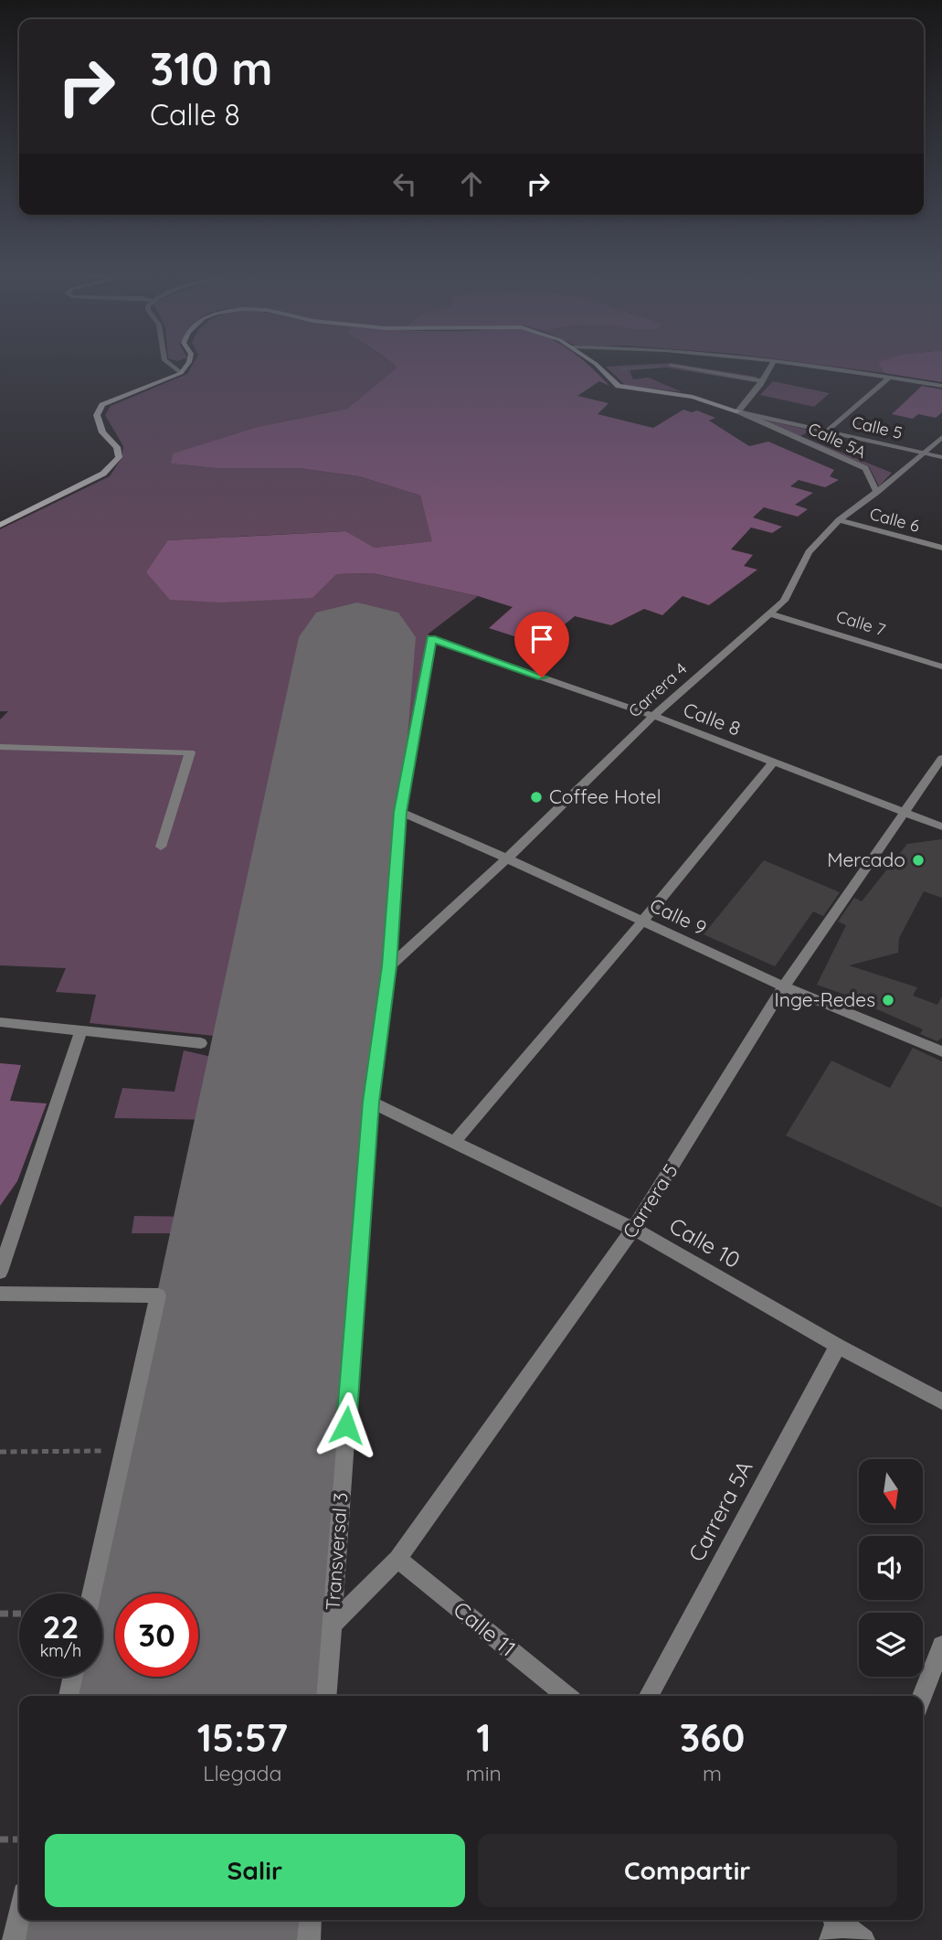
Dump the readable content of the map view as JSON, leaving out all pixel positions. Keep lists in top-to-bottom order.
{
  "streets": {
    "main road": ["Calle 5"],
    "street": [
      "Calle 5A",
      "Calle 6",
      "Calle 7",
      "Carrera 4",
      "Calle 8",
      "Calle 9",
      "Carrera 5",
      "Calle 10",
      "Carrera 5A",
      "Transversal 3",
      "Calle 11"
    ]
  },
  "crossings": [
    ["Calle 5", "Calle 5A"],
    ["Calle 5", "Carrera 4"],
    ["Calle 5A", "Carrera 4"],
    ["Calle 6", "Carrera 4"],
    ["Calle 7", "Carrera 4"],
    ["Carrera 4", "Calle 8"],
    ["Carrera 4", "Calle 9"],
    ["Carrera 4", "Transversal 3"],
    ["Calle 8", "Carrera 5"],
    ["Calle 8", "Transversal 3"],
    ["Calle 9", "Carrera 5"],
    ["Calle 9", "Transversal 3"],
    ["Carrera 5", "Calle 10"],
    ["Carrera 5", "Transversal 3"],
    ["Carrera 5", "Calle 11"],
    ["Calle 10", "Carrera 5A"],
    ["Calle 10", "Transversal 3"]
  ],
  "places": ["Coffee Hotel", "Mercado", "Inge-Redes"],
  "north": "bottom",
  "page": {
    "turn": ["310 m", "Calle 8"],
    "speed": "22 km/h",
    "limit": "30",
    "eta": [
      "15:57",
      "Llegada",
      "1",
      "min",
      "360",
      "m"
    ],
    "buttons": ["Salir", "Compartir"]
  }
}
